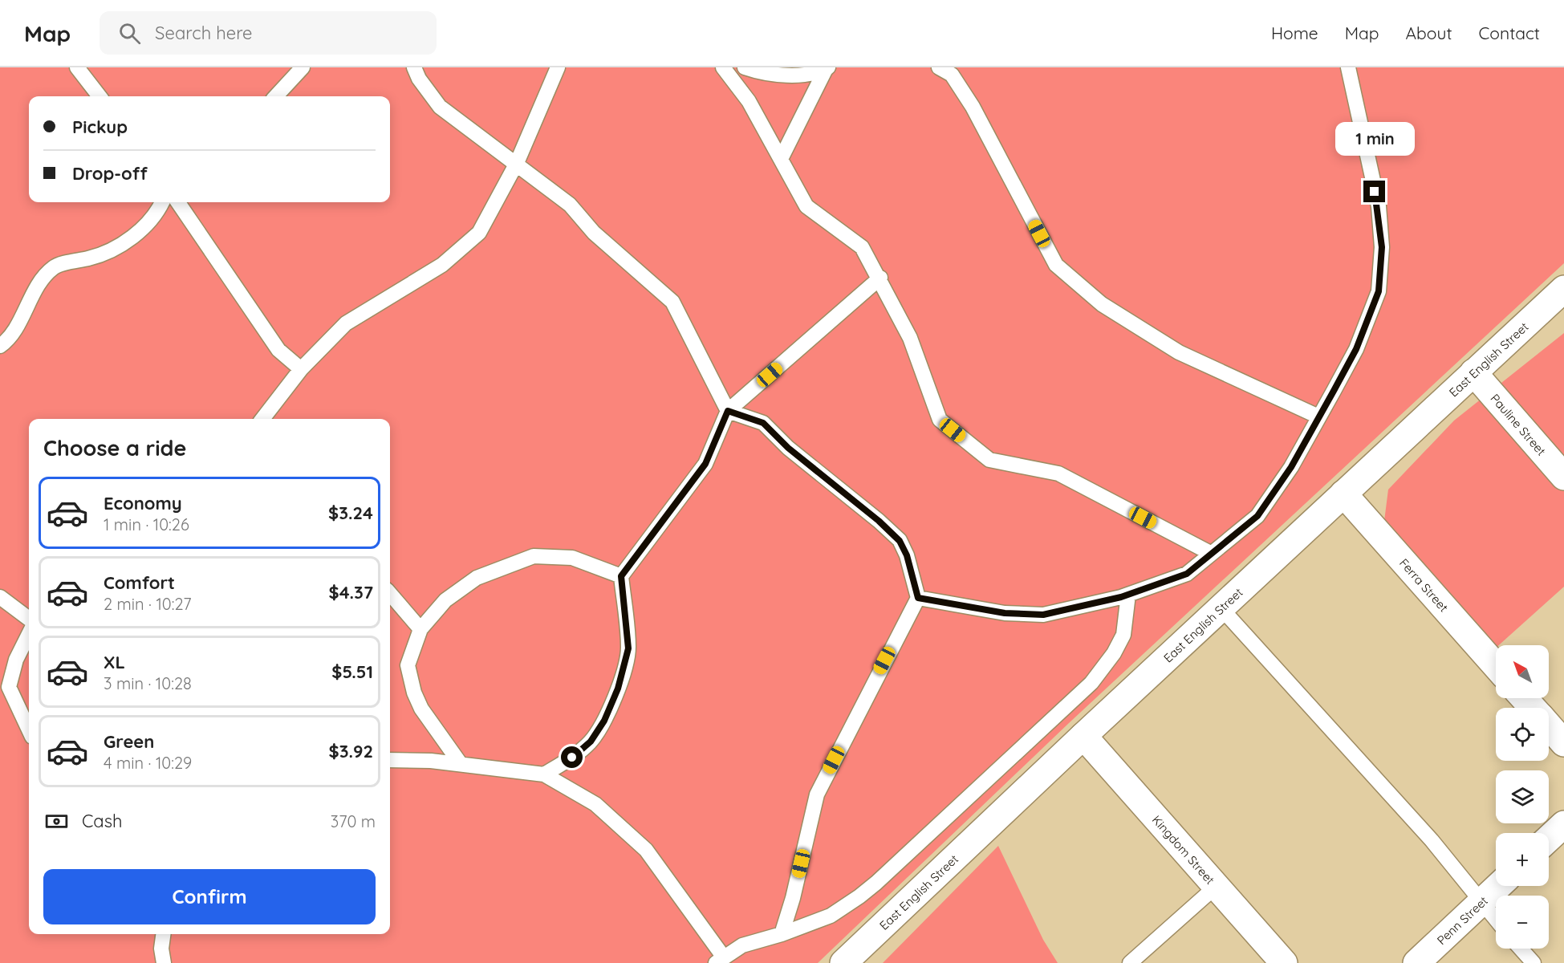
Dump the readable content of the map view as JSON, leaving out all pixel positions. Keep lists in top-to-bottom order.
{
  "streets": {
    "street": [
      "East English Street",
      "Pauline Street",
      "Ferra Street",
      "Kingdom Street",
      "Penn Street"
    ]
  },
  "crossings": [
    ["East English Street", "Pauline Street"],
    ["East English Street", "Ferra Street"],
    ["East English Street", "Kingdom Street"]
  ],
  "north": "top left",
  "page": {
    "header": "Map",
    "search": "Search here",
    "nav": [
      "Home",
      "Map",
      "About",
      "Contact"
    ],
    "banner": ["Pickup", "Drop-off"],
    "bubble": "1 min",
    "heading": "Choose a ride",
    "list": [
      {
        "name": "Economy",
        "note": "1 min · 10:26",
        "value": "$3.24"
      },
      {
        "name": "Comfort",
        "note": "2 min · 10:27",
        "value": "$4.37"
      },
      {
        "name": "XL",
        "note": "3 min · 10:28",
        "value": "$5.51"
      },
      {
        "name": "Green",
        "note": "4 min · 10:29",
        "value": "$3.92"
      }
    ],
    "map_buttons": ["+", "−"],
    "pay": ["Cash", "370 m"],
    "buttons": "Confirm"
  }
}
